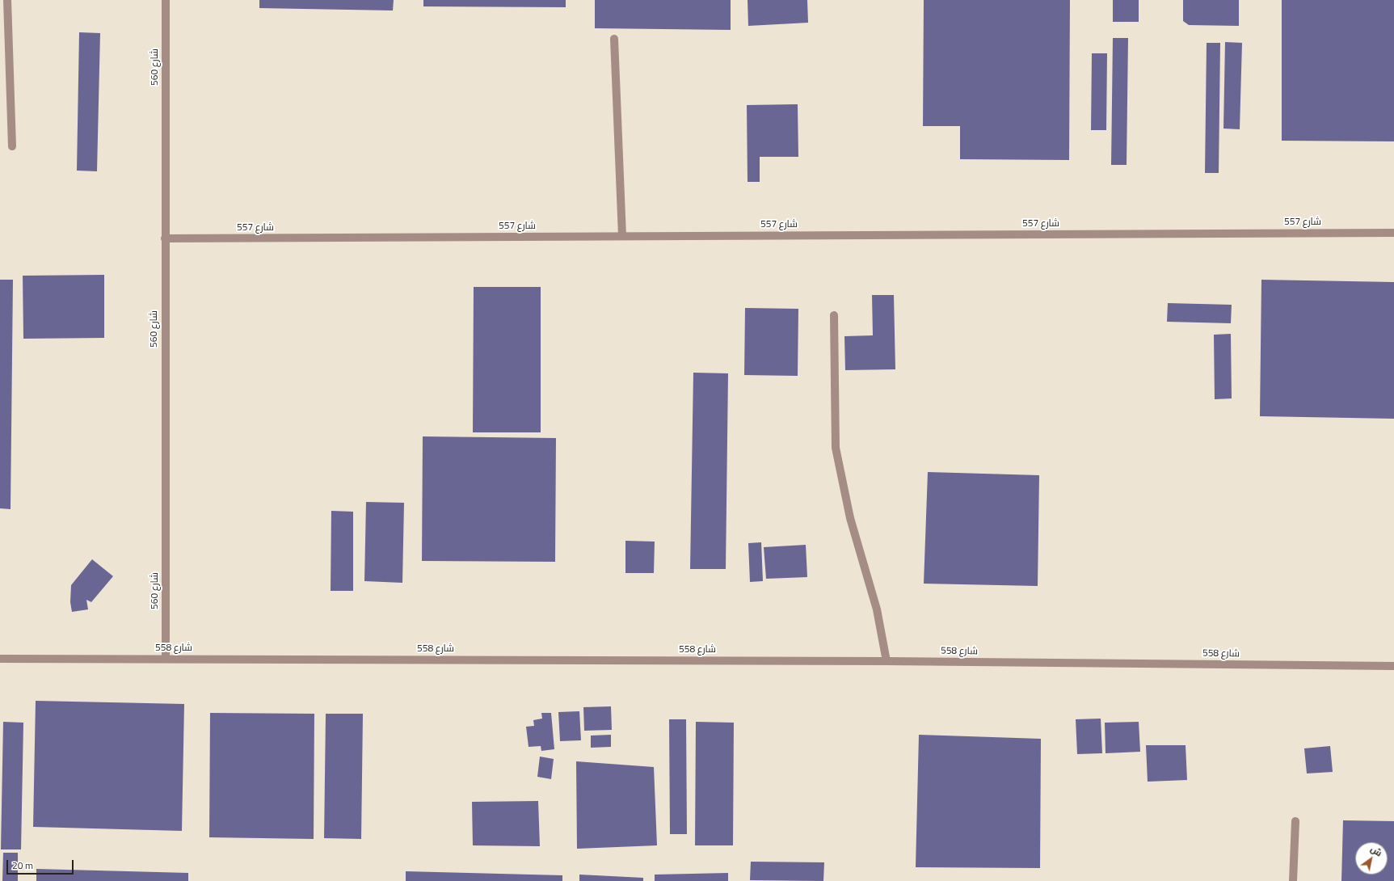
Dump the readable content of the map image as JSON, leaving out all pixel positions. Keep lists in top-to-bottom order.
{
  "streets": {
    "street": ["شارع 560", "شارع 557", "شارع 558"]
  },
  "crossings": [
    ["شارع 560", "شارع 557"],
    ["شارع 560", "شارع 558"]
  ],
  "scale_bar": "20 m",
  "north": "top right"
}
